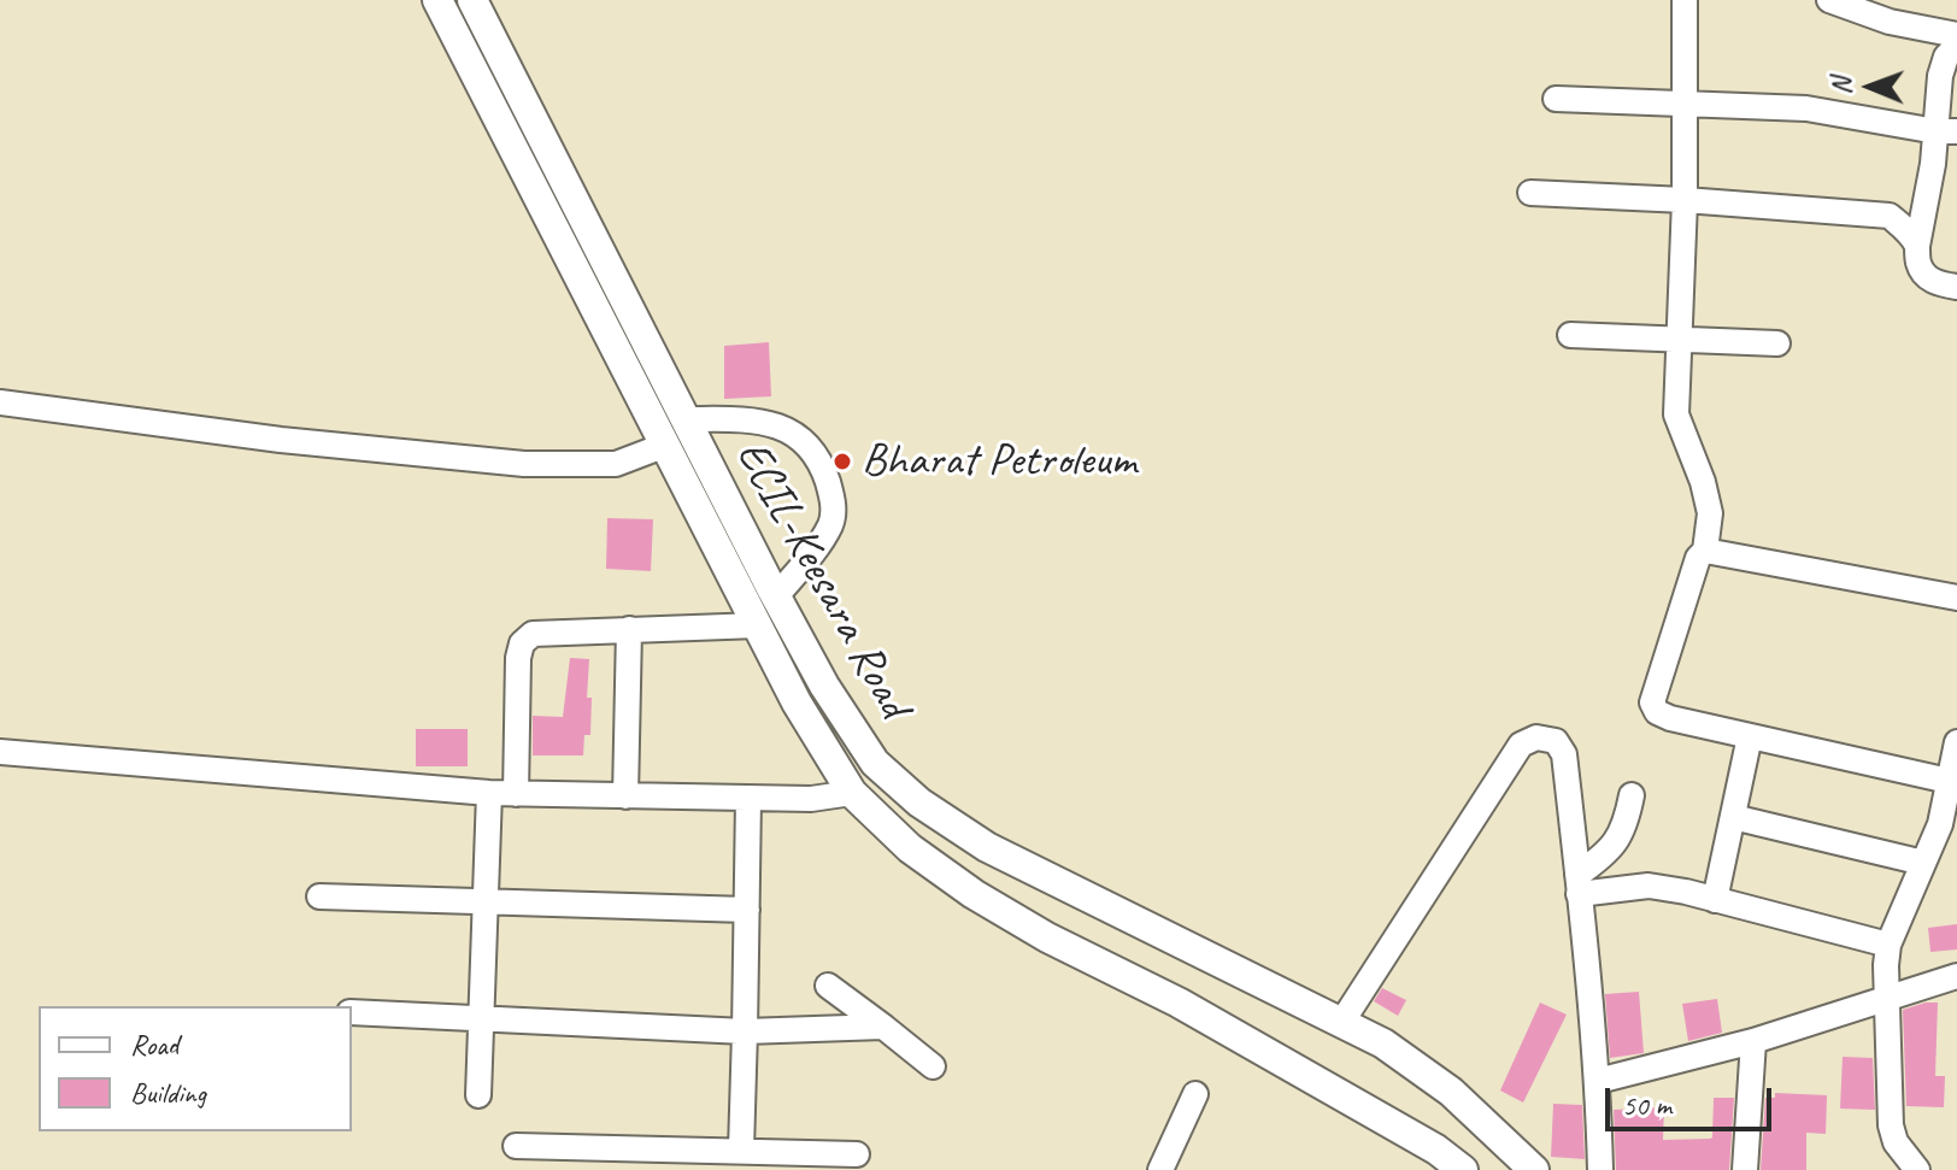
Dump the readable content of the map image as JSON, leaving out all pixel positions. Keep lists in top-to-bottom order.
{
  "streets": {
    "main road": ["ECIL-Keesara Road"]
  },
  "places": ["Bharat Petroleum"],
  "legend": ["Road", "Building"],
  "scale_bar": "50 m",
  "north": "left"
}
